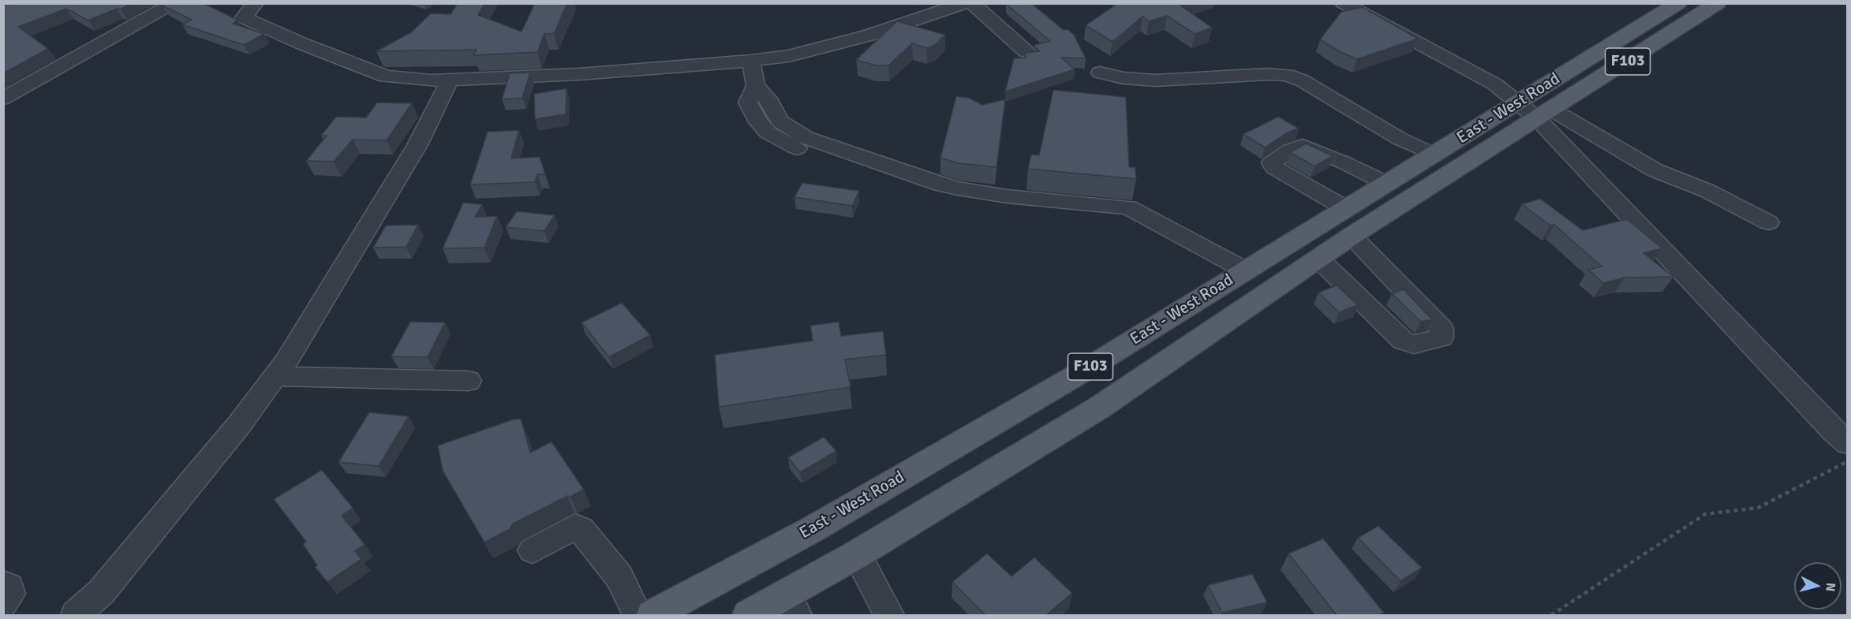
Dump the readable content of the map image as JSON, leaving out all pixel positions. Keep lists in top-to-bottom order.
{
  "streets": {
    "main road": ["F103", "East - West Road"]
  },
  "north": "right"
}
